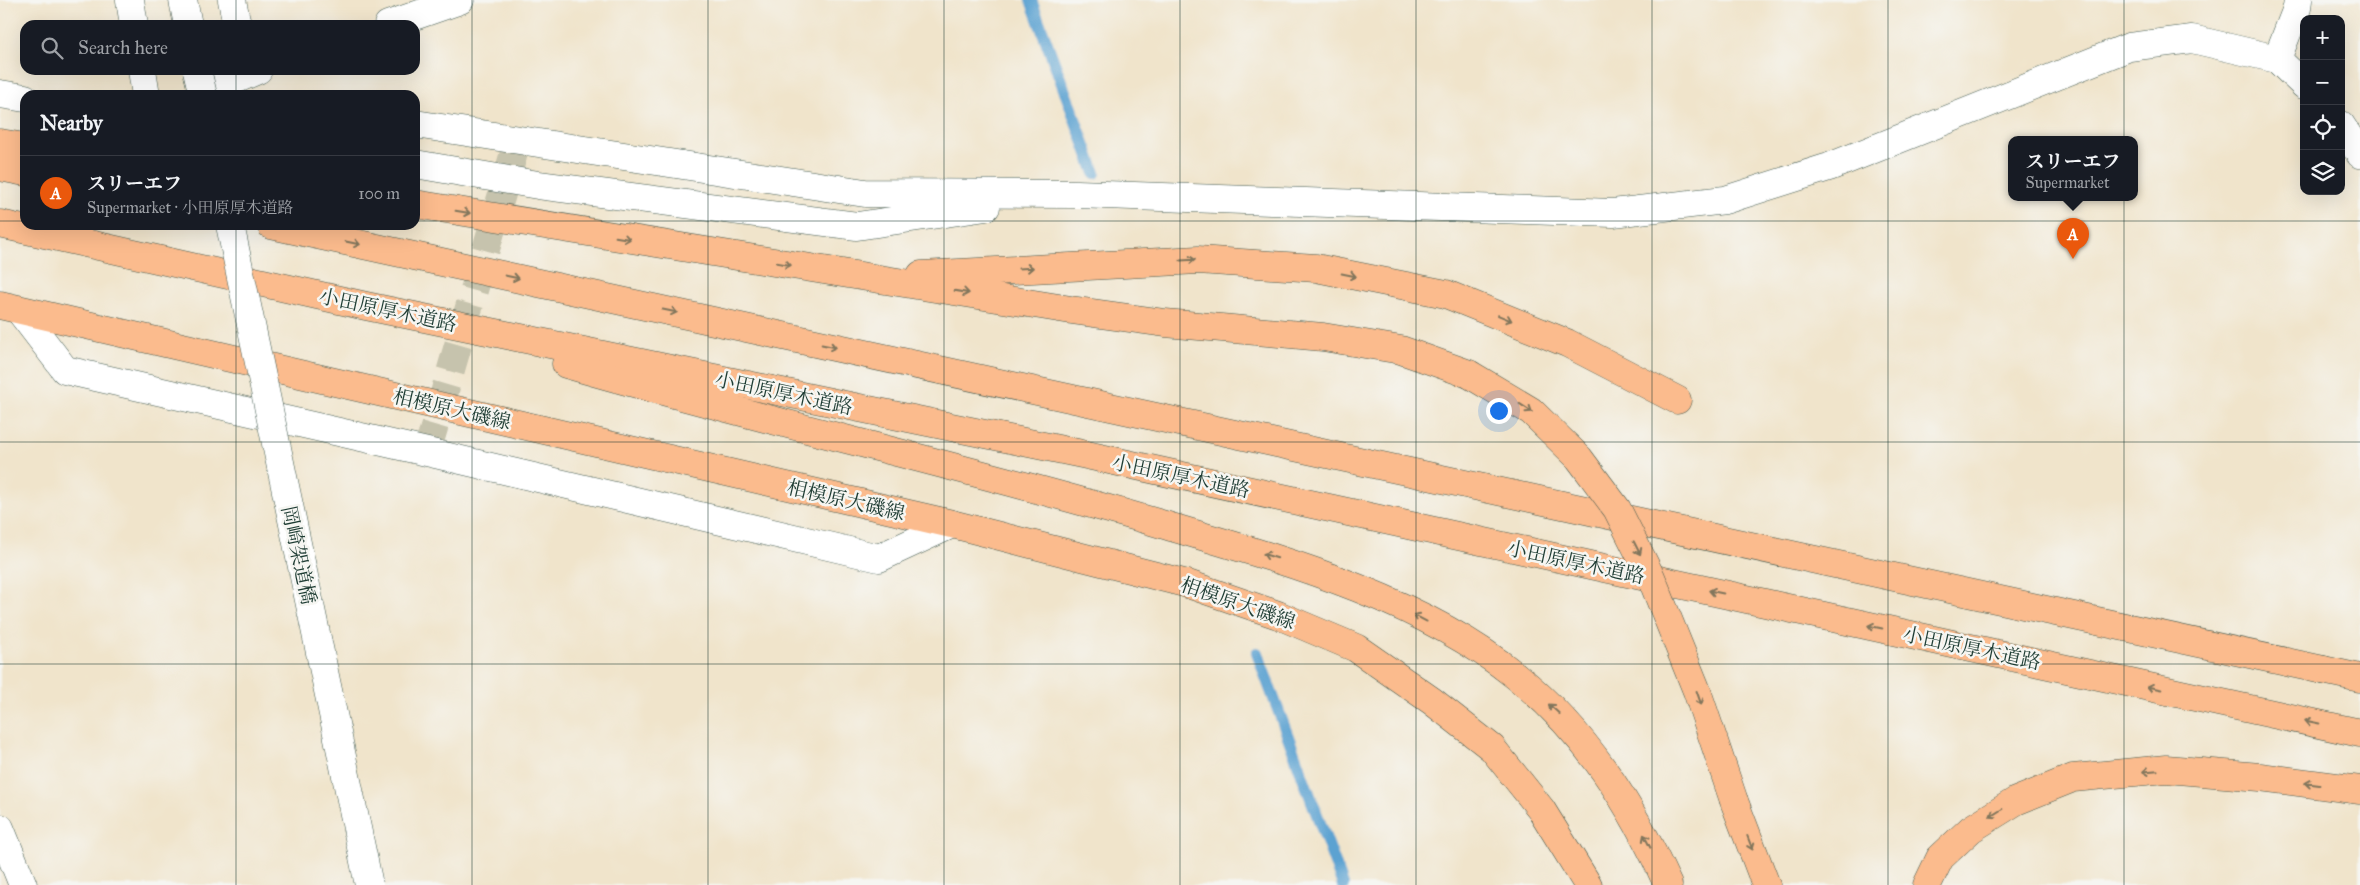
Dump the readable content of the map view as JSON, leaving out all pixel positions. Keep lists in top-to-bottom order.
{
  "streets": {
    "main road": ["小田原厚木道路", "相模原大磯線"],
    "street": ["岡崎架道橋"]
  },
  "page": {
    "map_buttons": ["+", "−"],
    "search": "Search here",
    "heading": "Nearby",
    "popup": ["スリーエフ", "Supermarket"],
    "list": [
      {
        "mark": "A",
        "name": "スリーエフ",
        "note": "Supermarket · 小田原厚木道路",
        "value": "100 m"
      }
    ],
    "pins": "A"
  }
}
